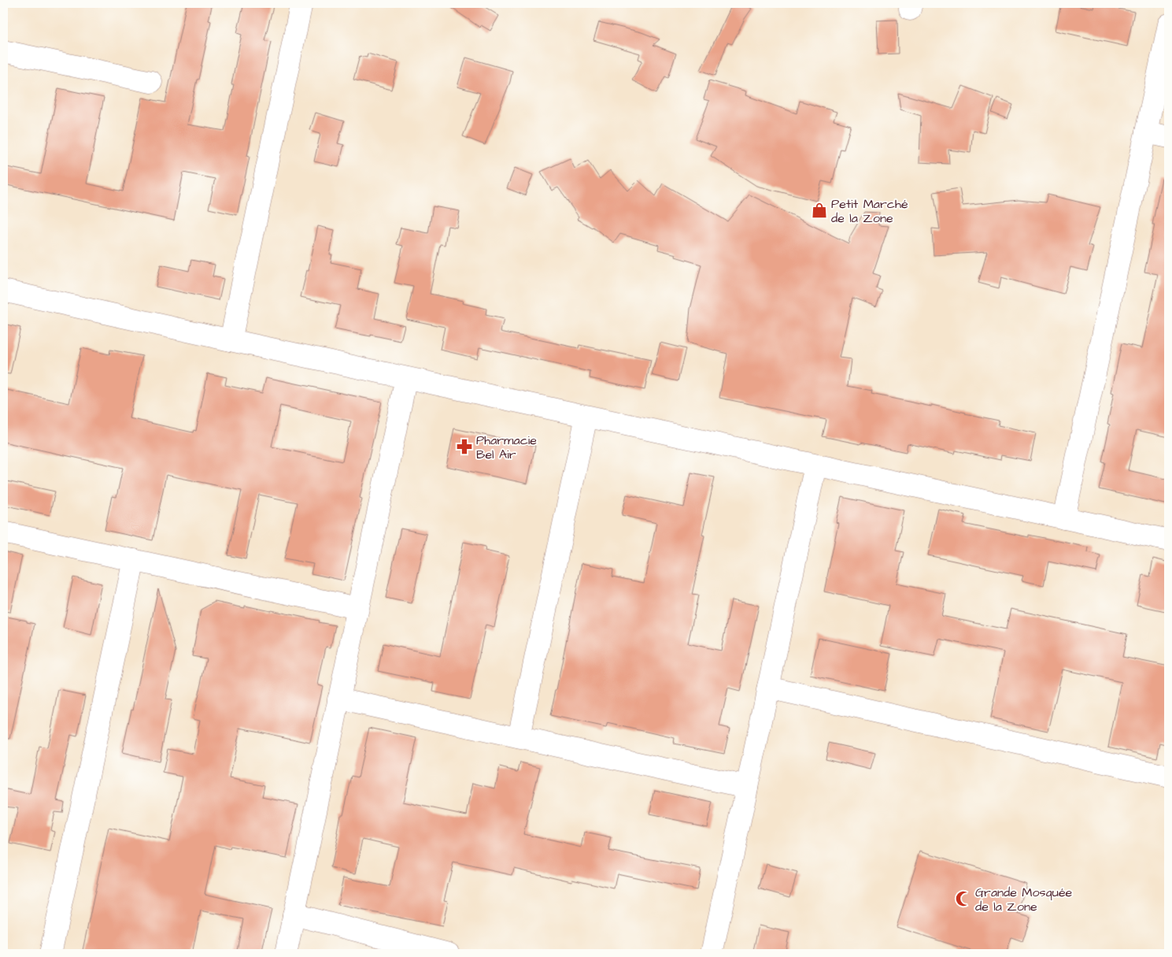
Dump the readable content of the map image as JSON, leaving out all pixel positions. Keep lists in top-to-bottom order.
{
  "places": {
    "shop": ["Petit Marché de la Zone"],
    "pharmacy": ["Pharmacie Bel Air"],
    "mosque": ["Grande Mosquée de la Zone"]
  }
}
